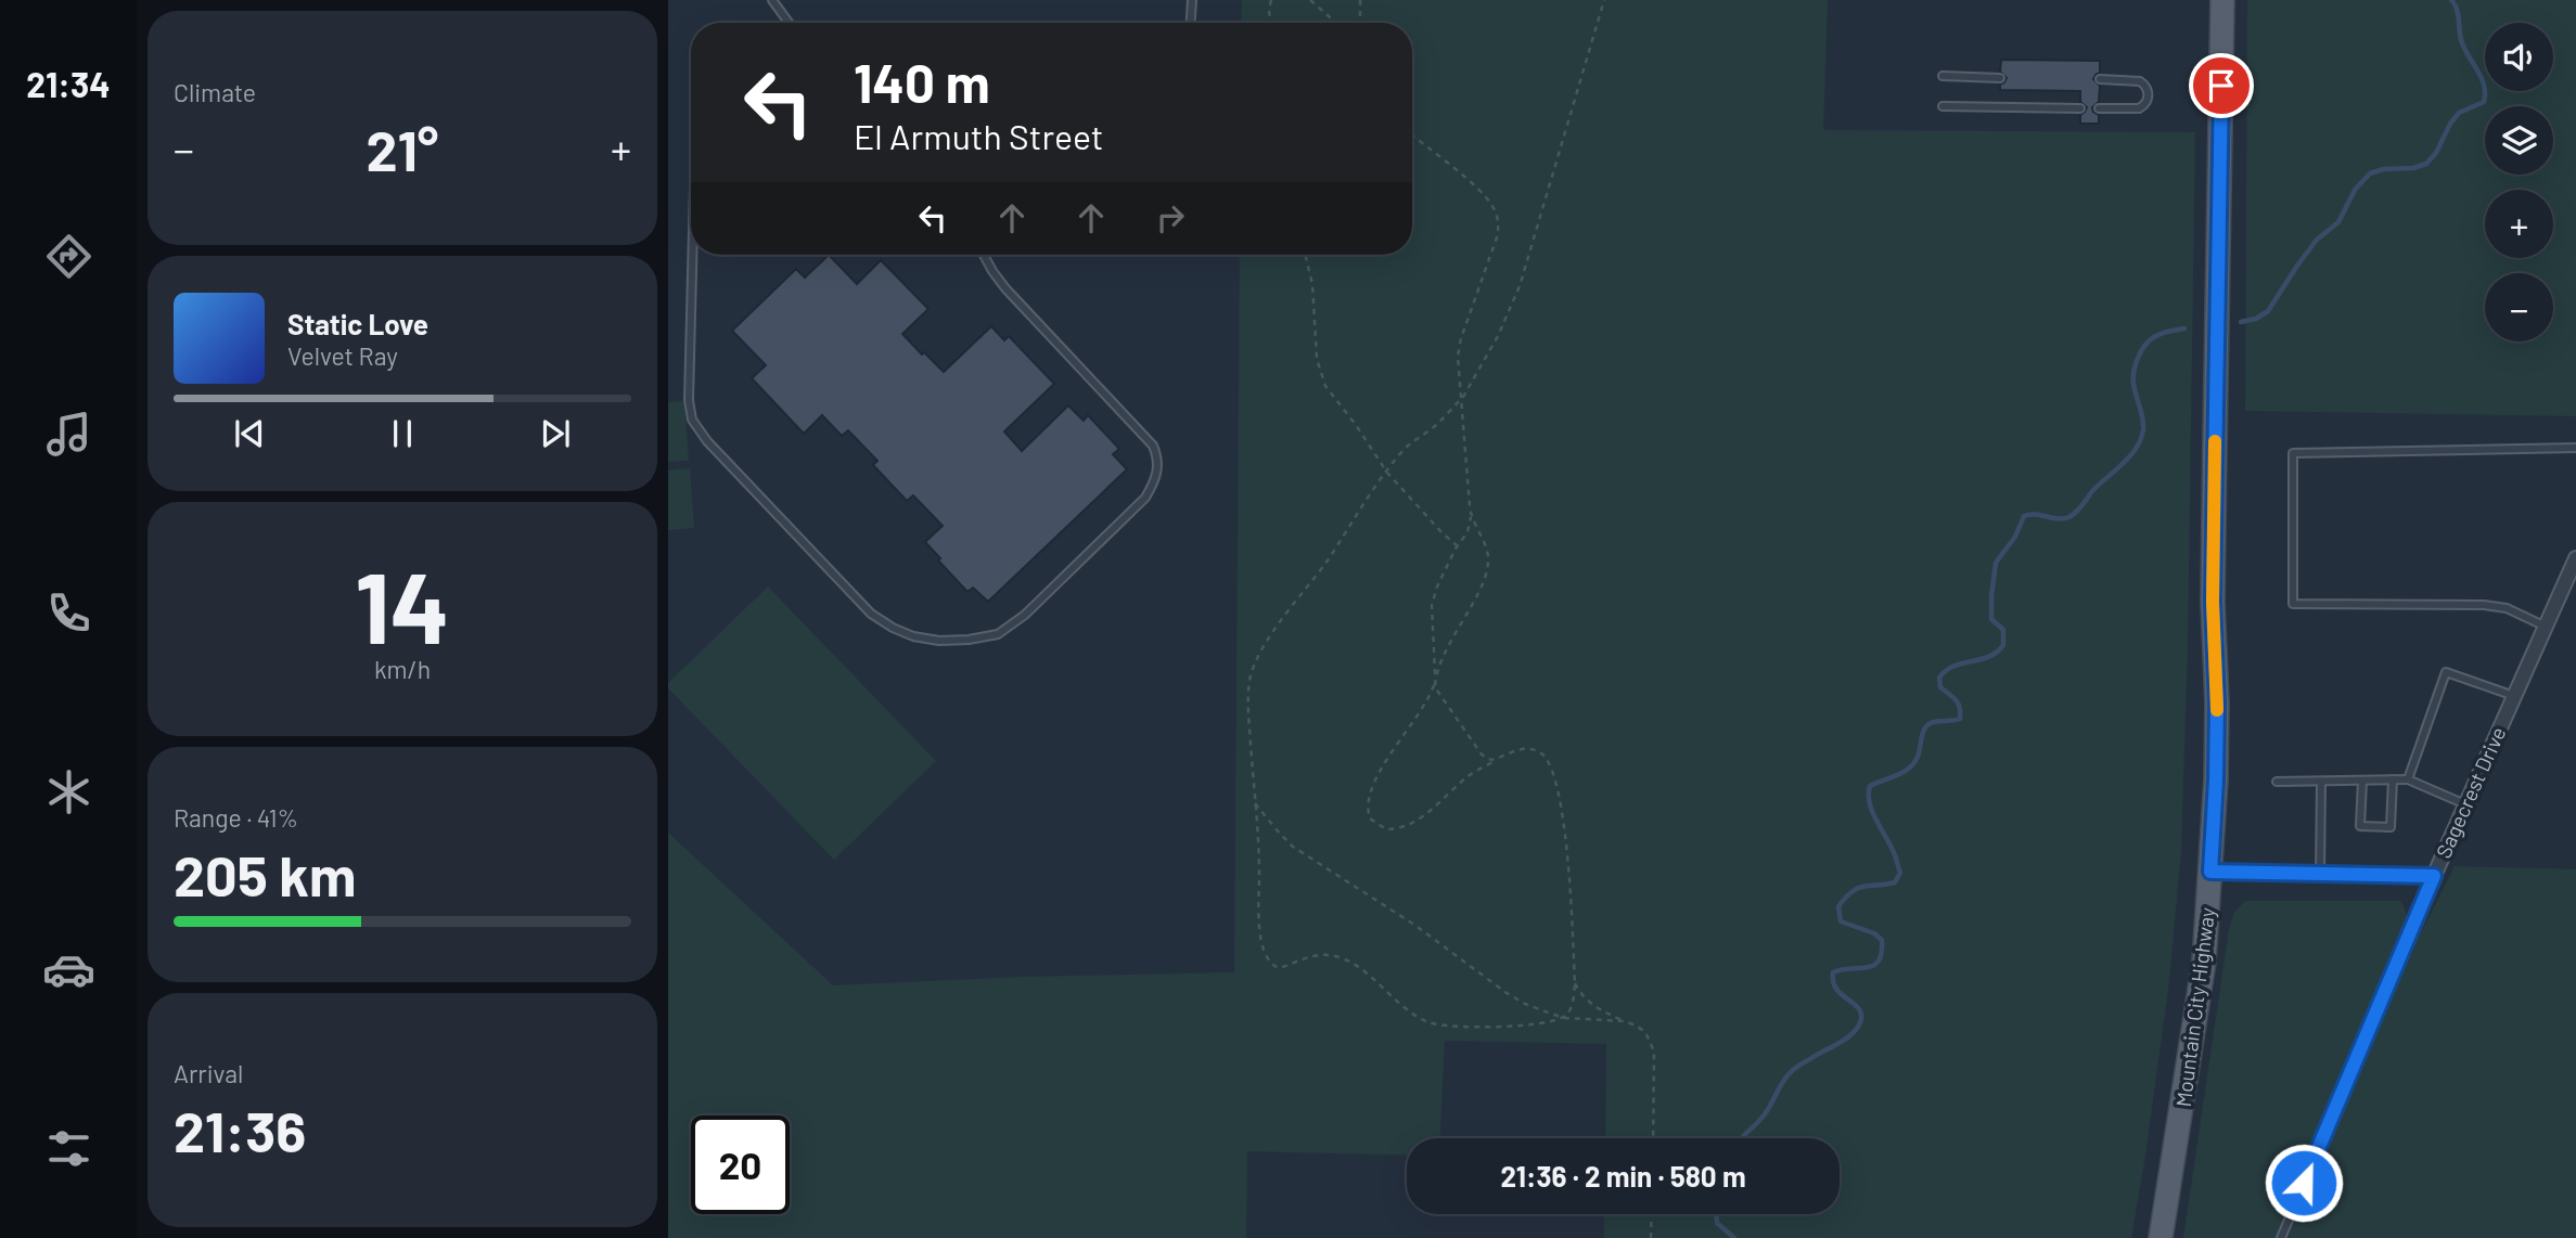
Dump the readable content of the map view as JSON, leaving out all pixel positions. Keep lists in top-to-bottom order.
{
  "streets": {
    "main road": ["Mountain City Highway"],
    "street": ["Sagecrest Drive"]
  },
  "page": {
    "tabs": "21:34",
    "tile": [
      "Climate",
      ["14", "km/h"],
      ["Range · 41%", "205 km"],
      ["Arrival", "21:36"]
    ],
    "map_buttons": ["+", "−"],
    "turn": ["140 m", "El Armuth Street"],
    "heat": ["−", "21°", "+"],
    "song": ["Static Love", "Velvet Ray"],
    "limit": "20",
    "trip": "21:36 · 2 min · 580 m"
  }
}
